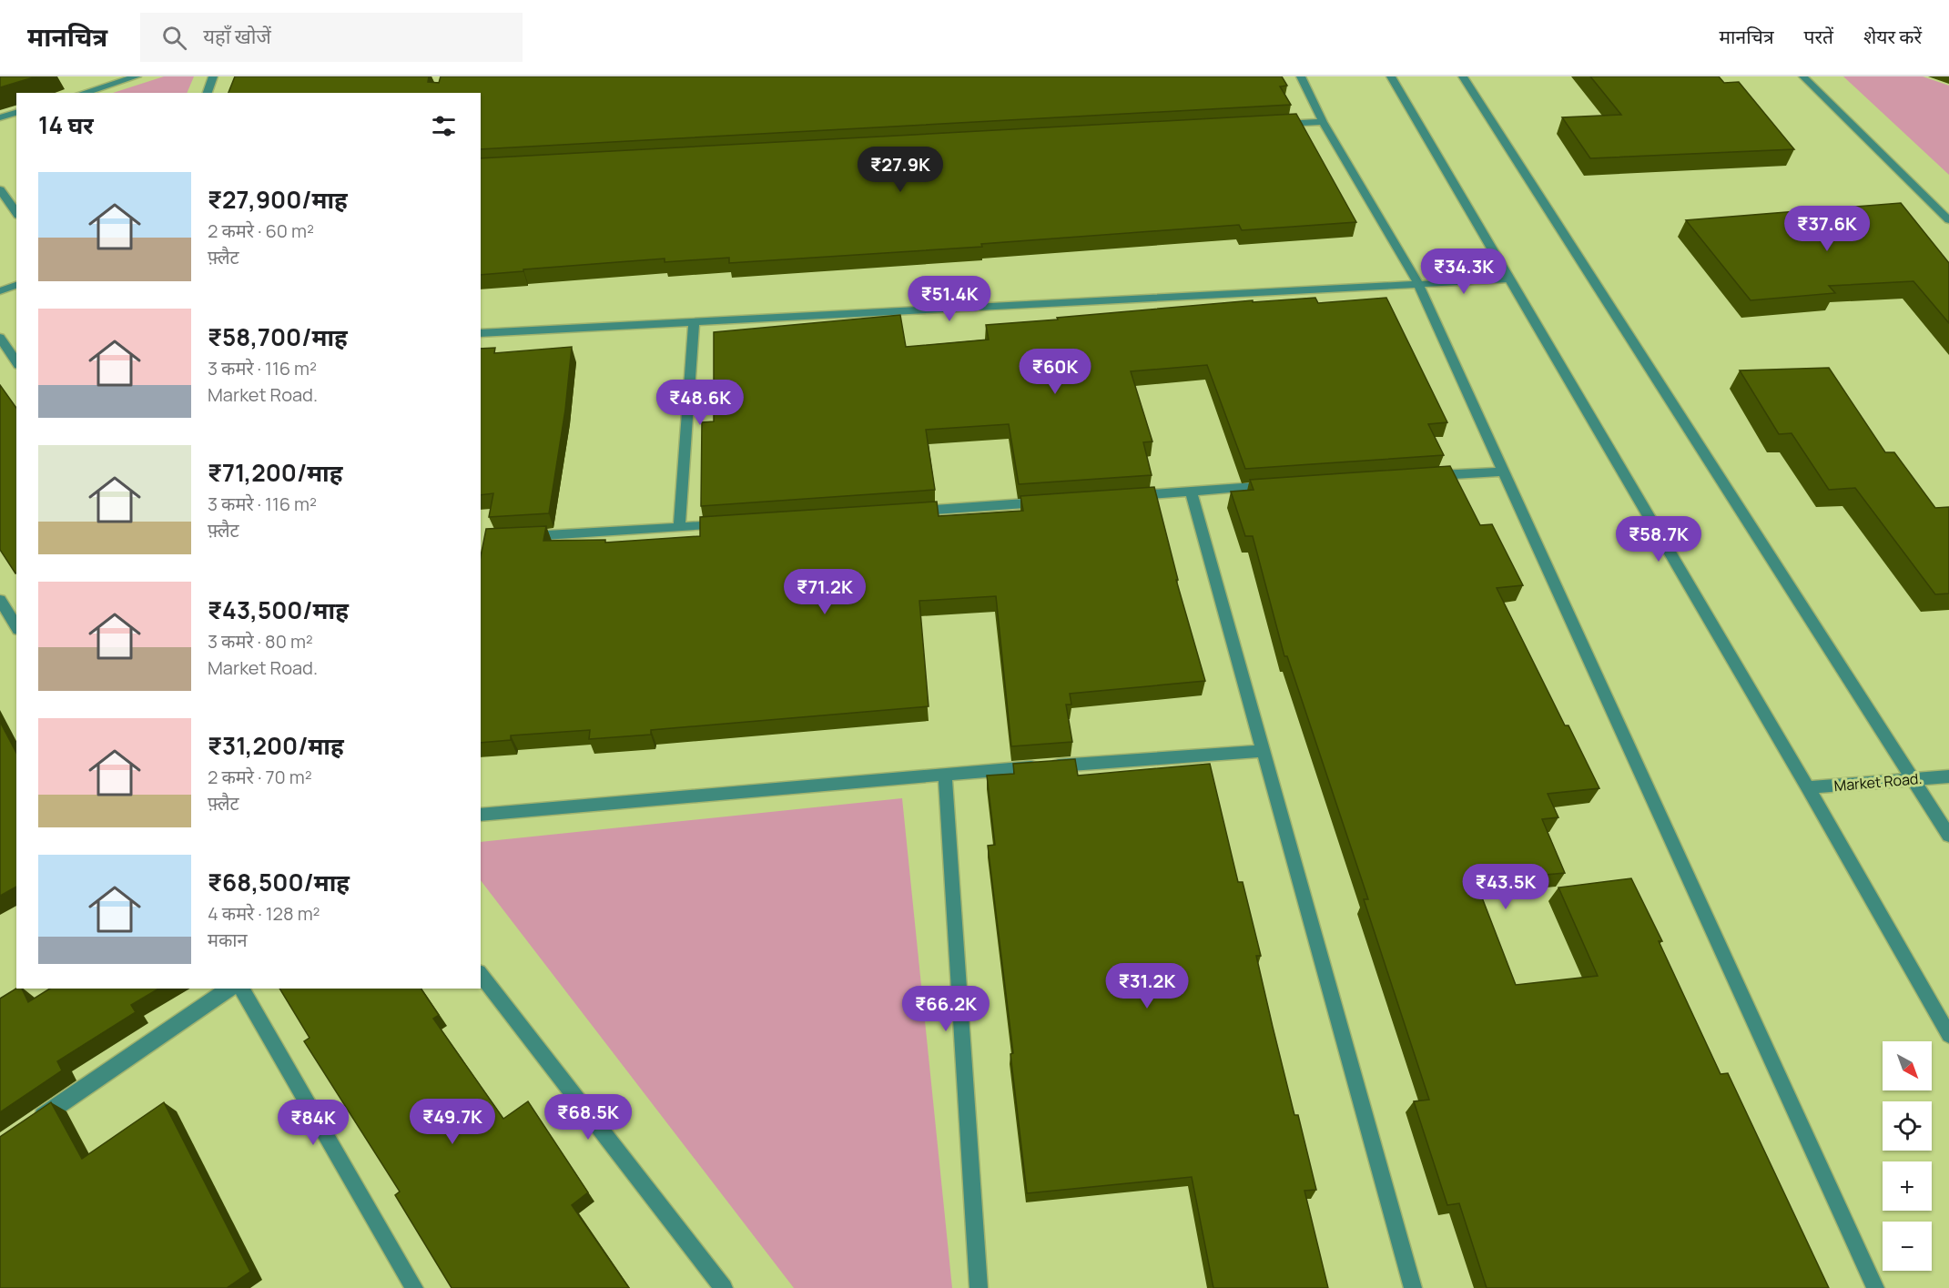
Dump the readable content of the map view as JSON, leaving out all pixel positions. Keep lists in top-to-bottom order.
{
  "streets": {
    "street": ["Market Road."]
  },
  "north": "bottom right",
  "page": {
    "header": "मानचित्र",
    "search": "यहाँ खोजें",
    "nav": ["मानचित्र", "परतें", "शेयर करें"],
    "heading": "14 घर",
    "price": [
      "₹27.9K",
      "₹37.6K",
      "₹34.3K",
      "₹51.4K",
      "₹60K",
      "₹48.6K",
      "₹58.7K",
      "₹71.2K",
      "₹43.5K",
      "₹31.2K",
      "₹66.2K",
      "₹68.5K",
      "₹49.7K",
      "₹84K"
    ],
    "list": [
      {
        "name": "₹27,900/माह",
        "note": "2 कमरे · 60 m² · फ़्लैट"
      },
      {
        "name": "₹58,700/माह",
        "note": "3 कमरे · 116 m² · Market Road."
      },
      {
        "name": "₹71,200/माह",
        "note": "3 कमरे · 116 m² · फ़्लैट"
      },
      {
        "name": "₹43,500/माह",
        "note": "3 कमरे · 80 m² · Market Road."
      },
      {
        "name": "₹31,200/माह",
        "note": "2 कमरे · 70 m² · फ़्लैट"
      },
      {
        "name": "₹68,500/माह",
        "note": "4 कमरे · 128 m² · मकान"
      }
    ],
    "map_buttons": ["+", "−"]
  }
}
